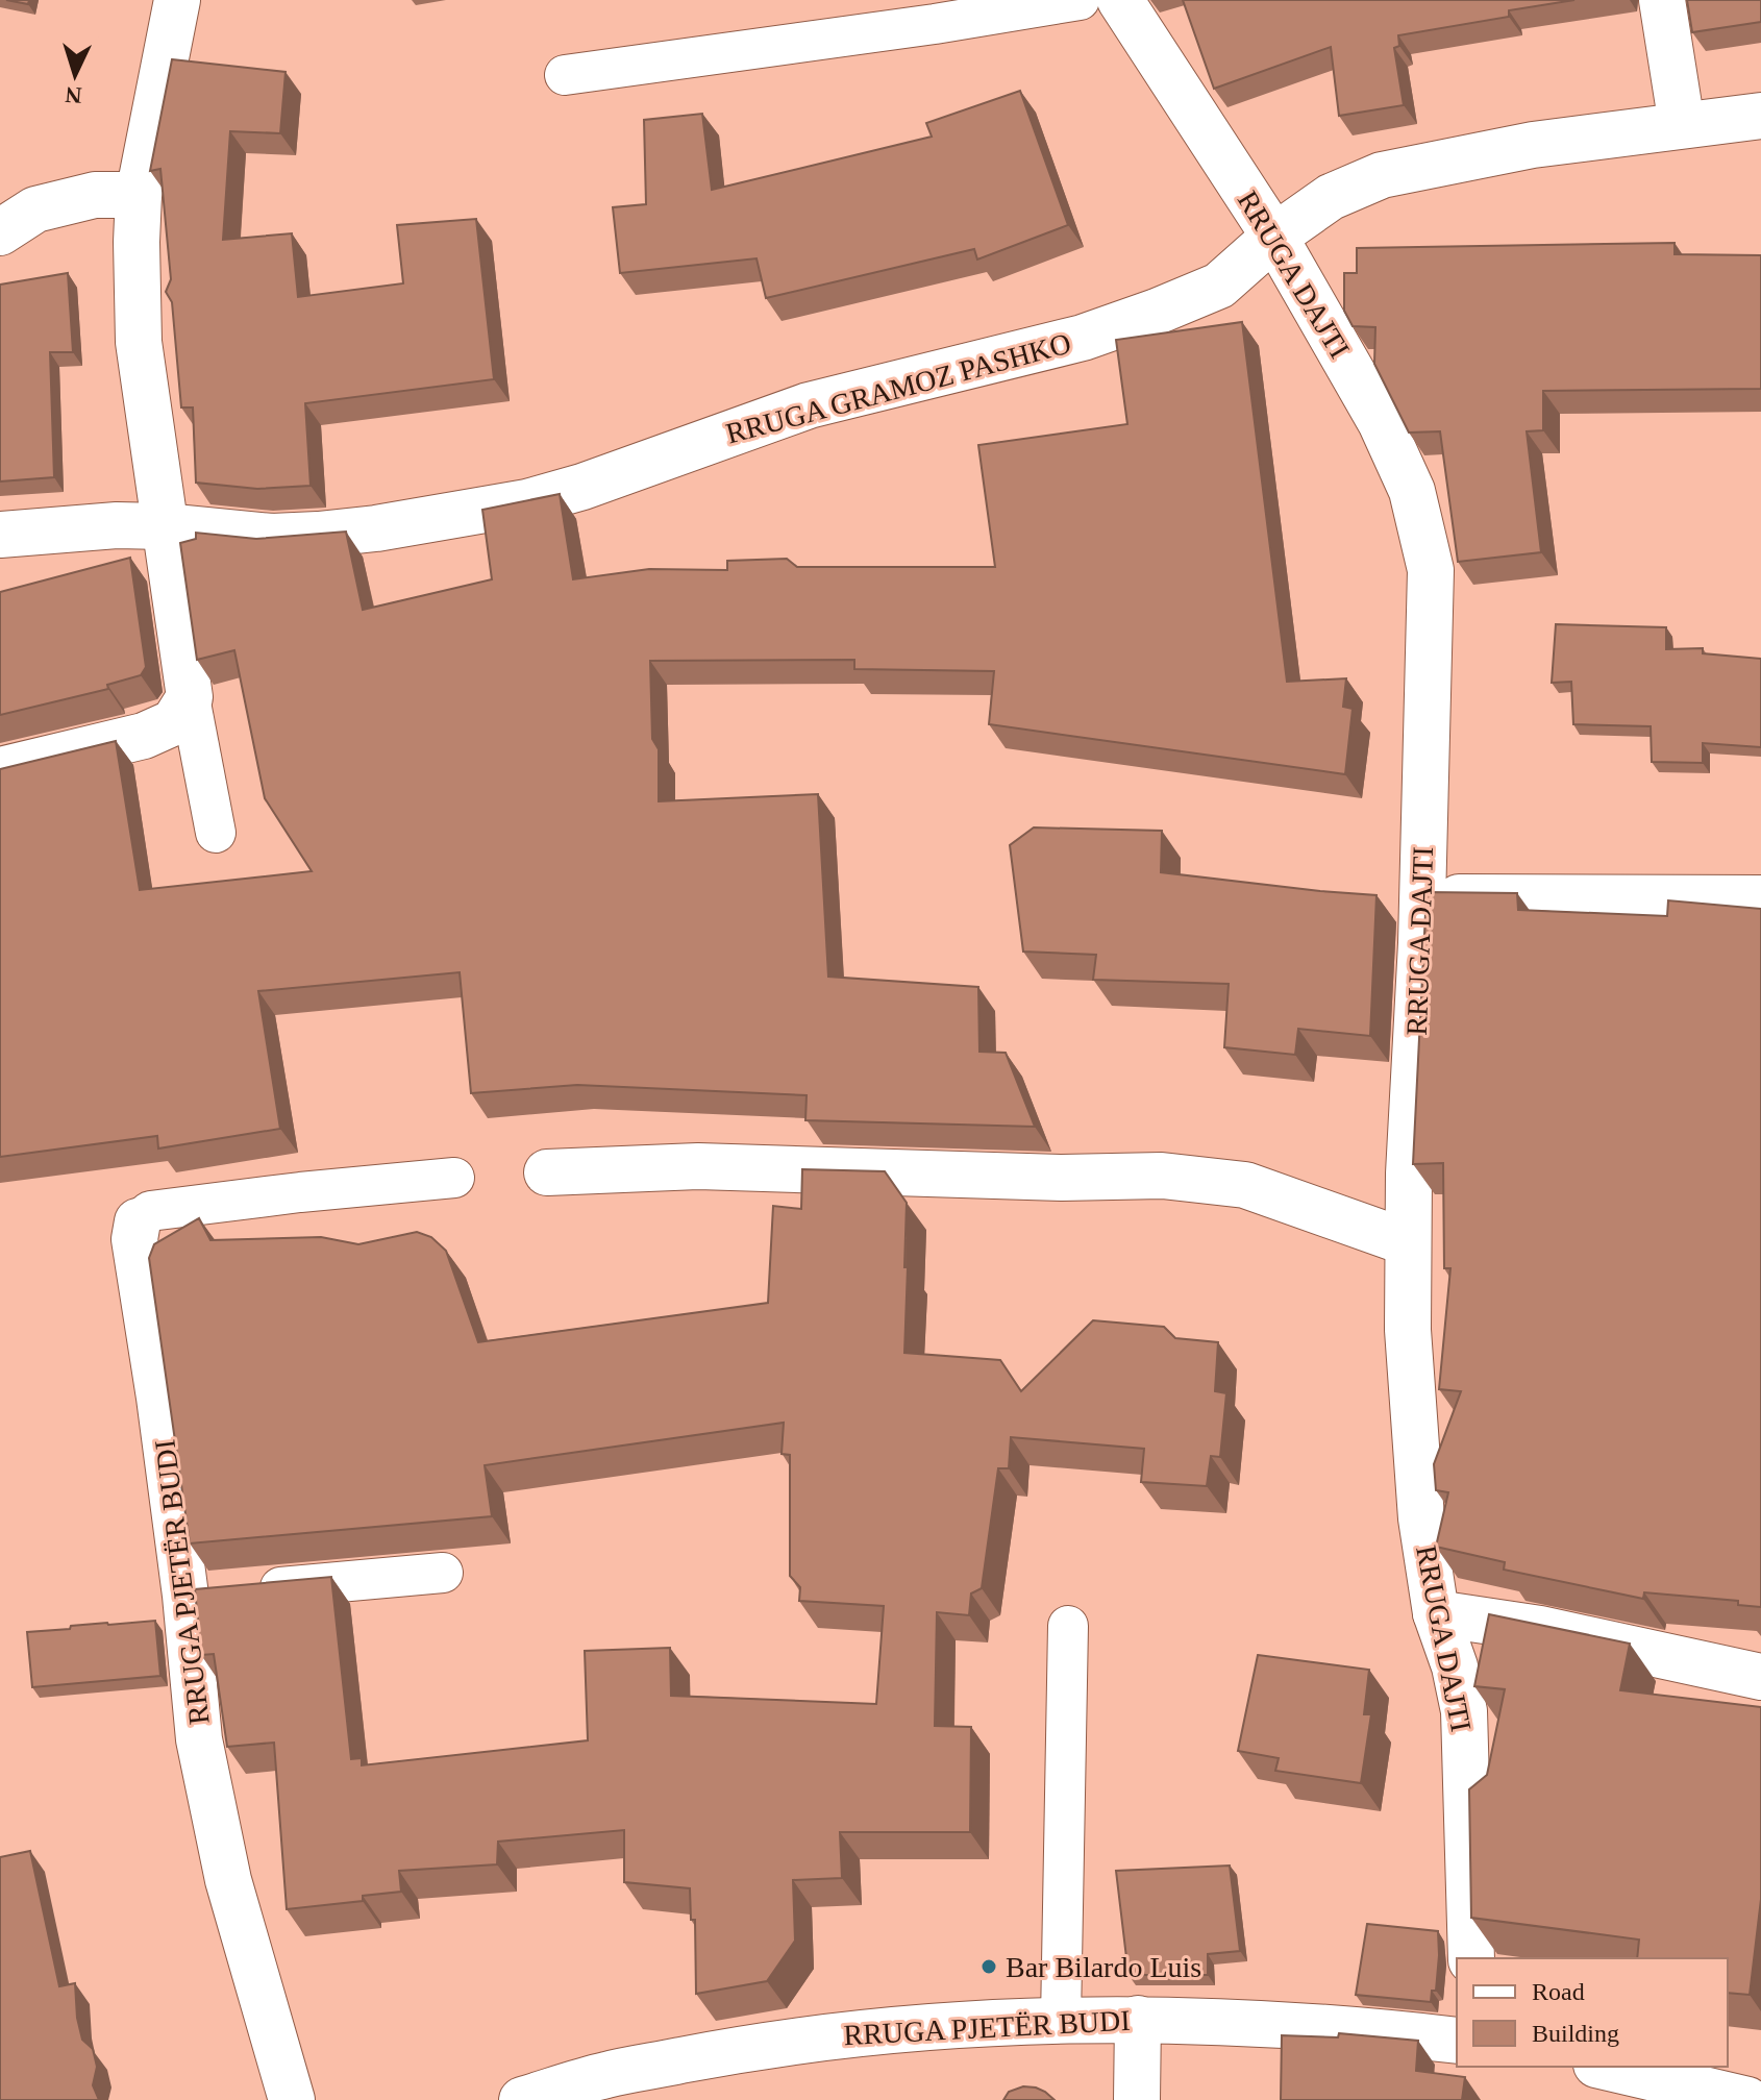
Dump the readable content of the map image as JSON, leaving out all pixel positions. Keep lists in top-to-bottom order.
{
  "streets": {
    "street": ["RRUGA DAJTI", "RRUGA GRAMOZ PASHKO", "RRUGA PJETËR BUDI"]
  },
  "crossings": [
    ["RRUGA DAJTI", "RRUGA GRAMOZ PASHKO"]
  ],
  "places": ["Bar Bilardo Luis"],
  "legend": ["Road", "Building"],
  "north": "bottom"
}
